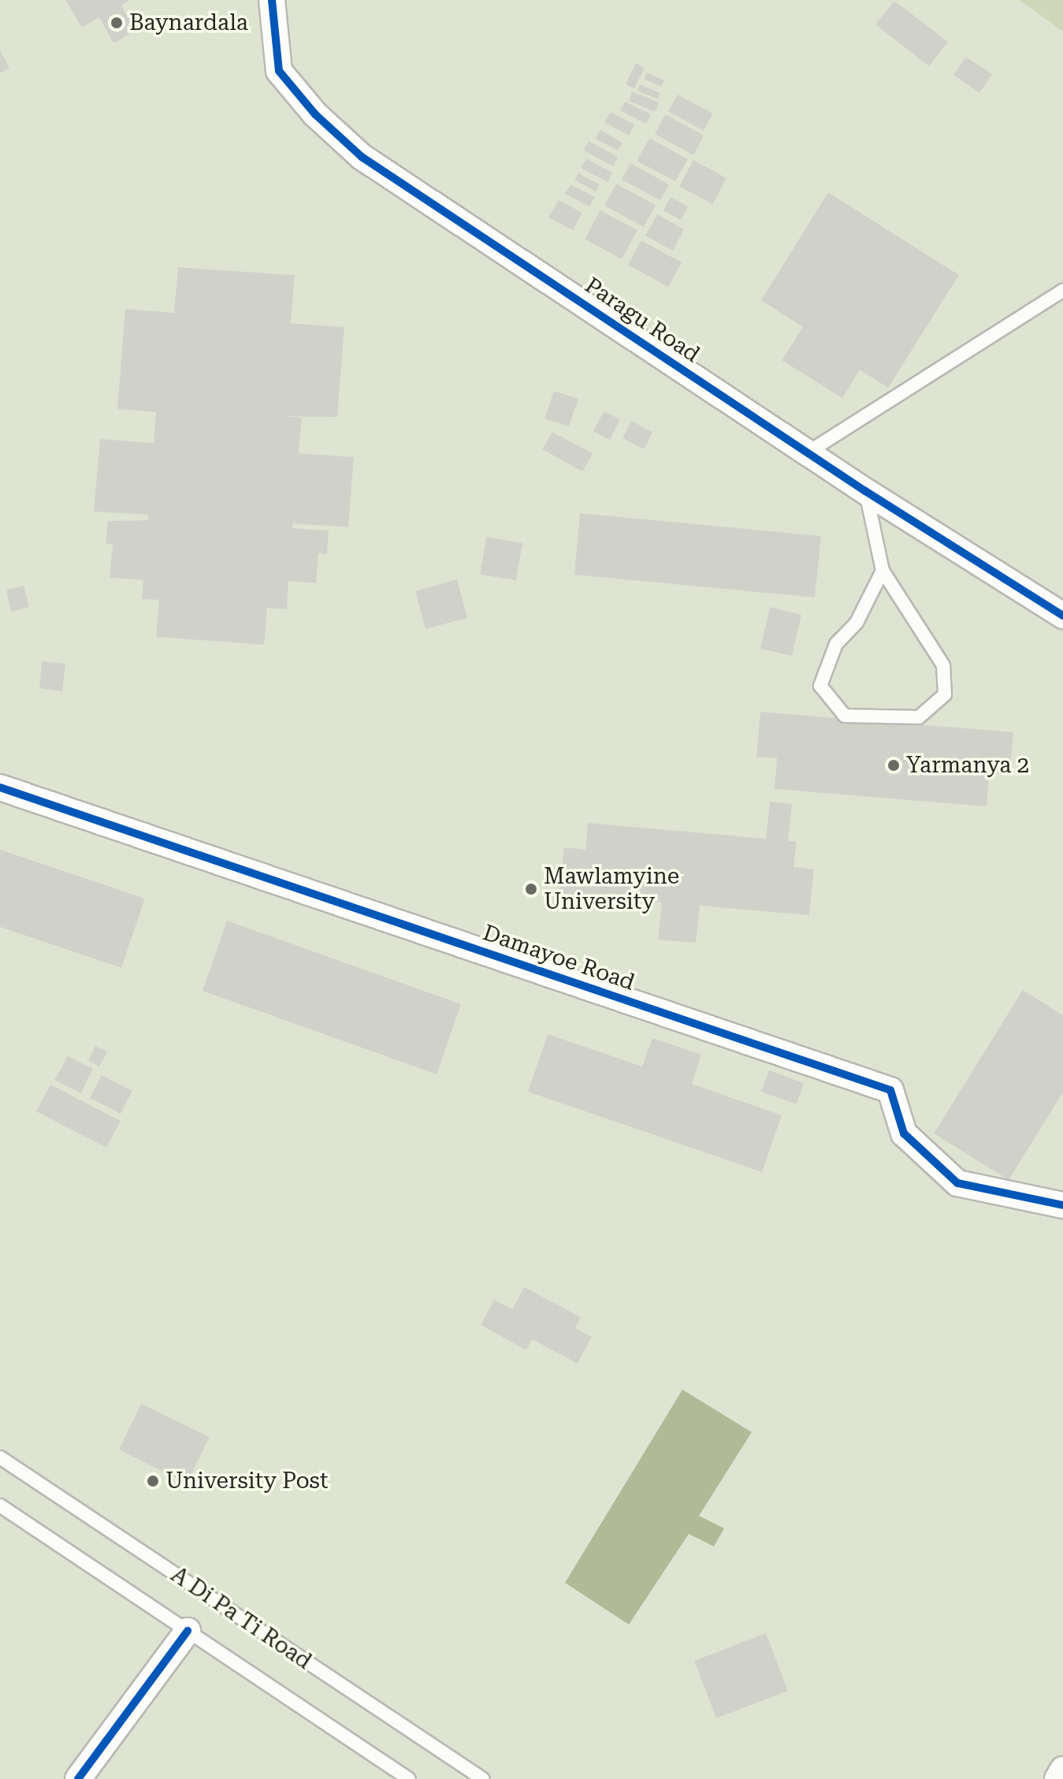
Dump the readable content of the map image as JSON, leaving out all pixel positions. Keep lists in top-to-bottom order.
{
  "streets": {
    "street": ["Paragu Road", "Damayoe Road"],
    "lane": ["A Di Pa Ti Road"]
  },
  "places": [
    "Baynardala",
    "Yarmanya 2",
    "Mawlamyine University",
    "University Post"
  ]
}
